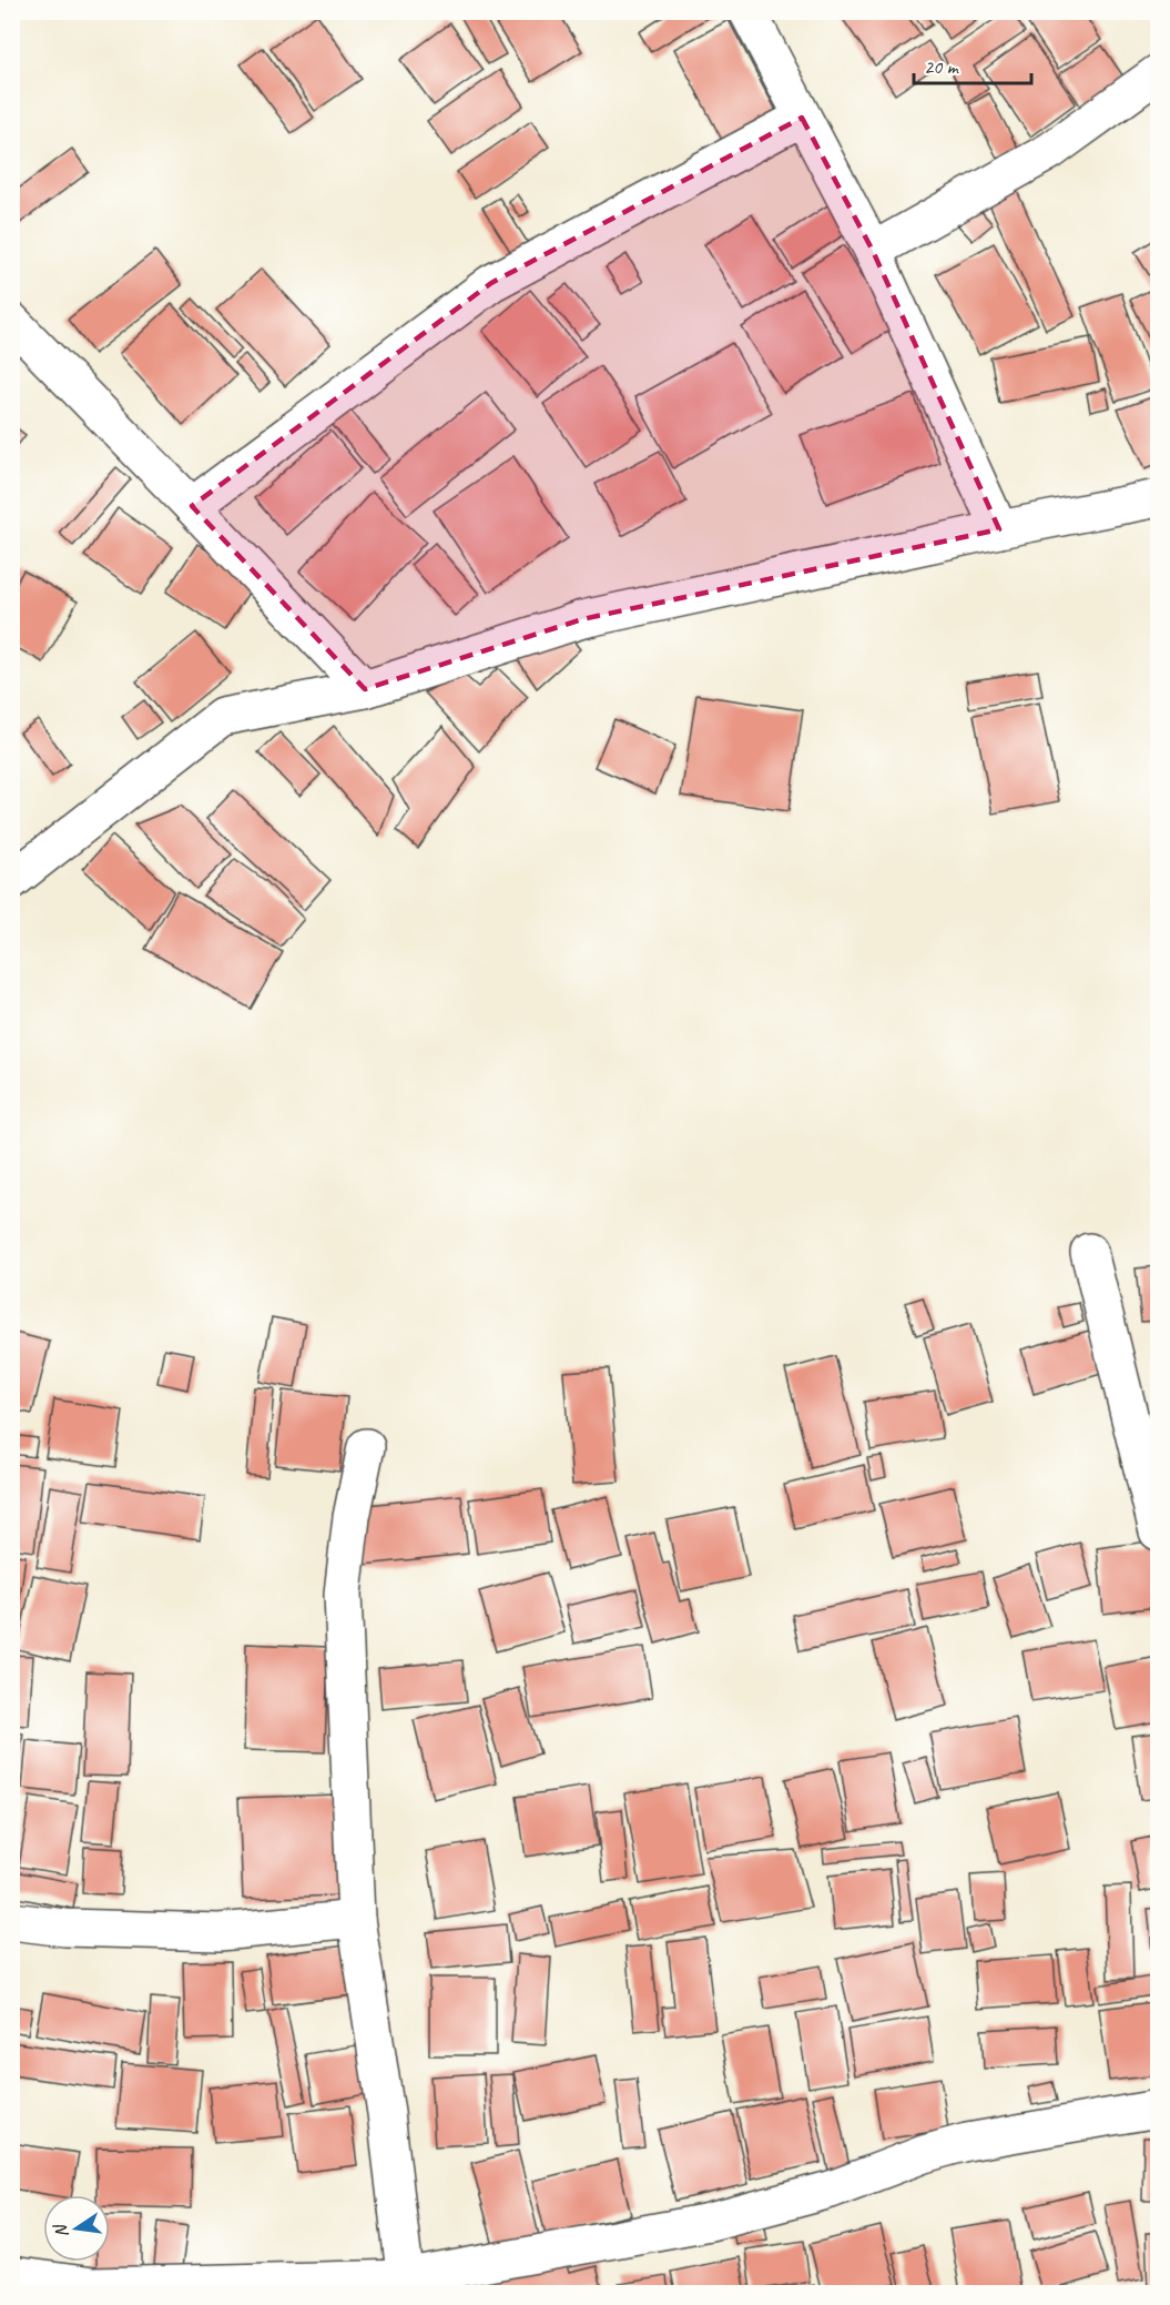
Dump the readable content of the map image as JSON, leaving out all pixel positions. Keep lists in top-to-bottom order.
{
  "scale_bar": "20 m",
  "north": "left"
}
